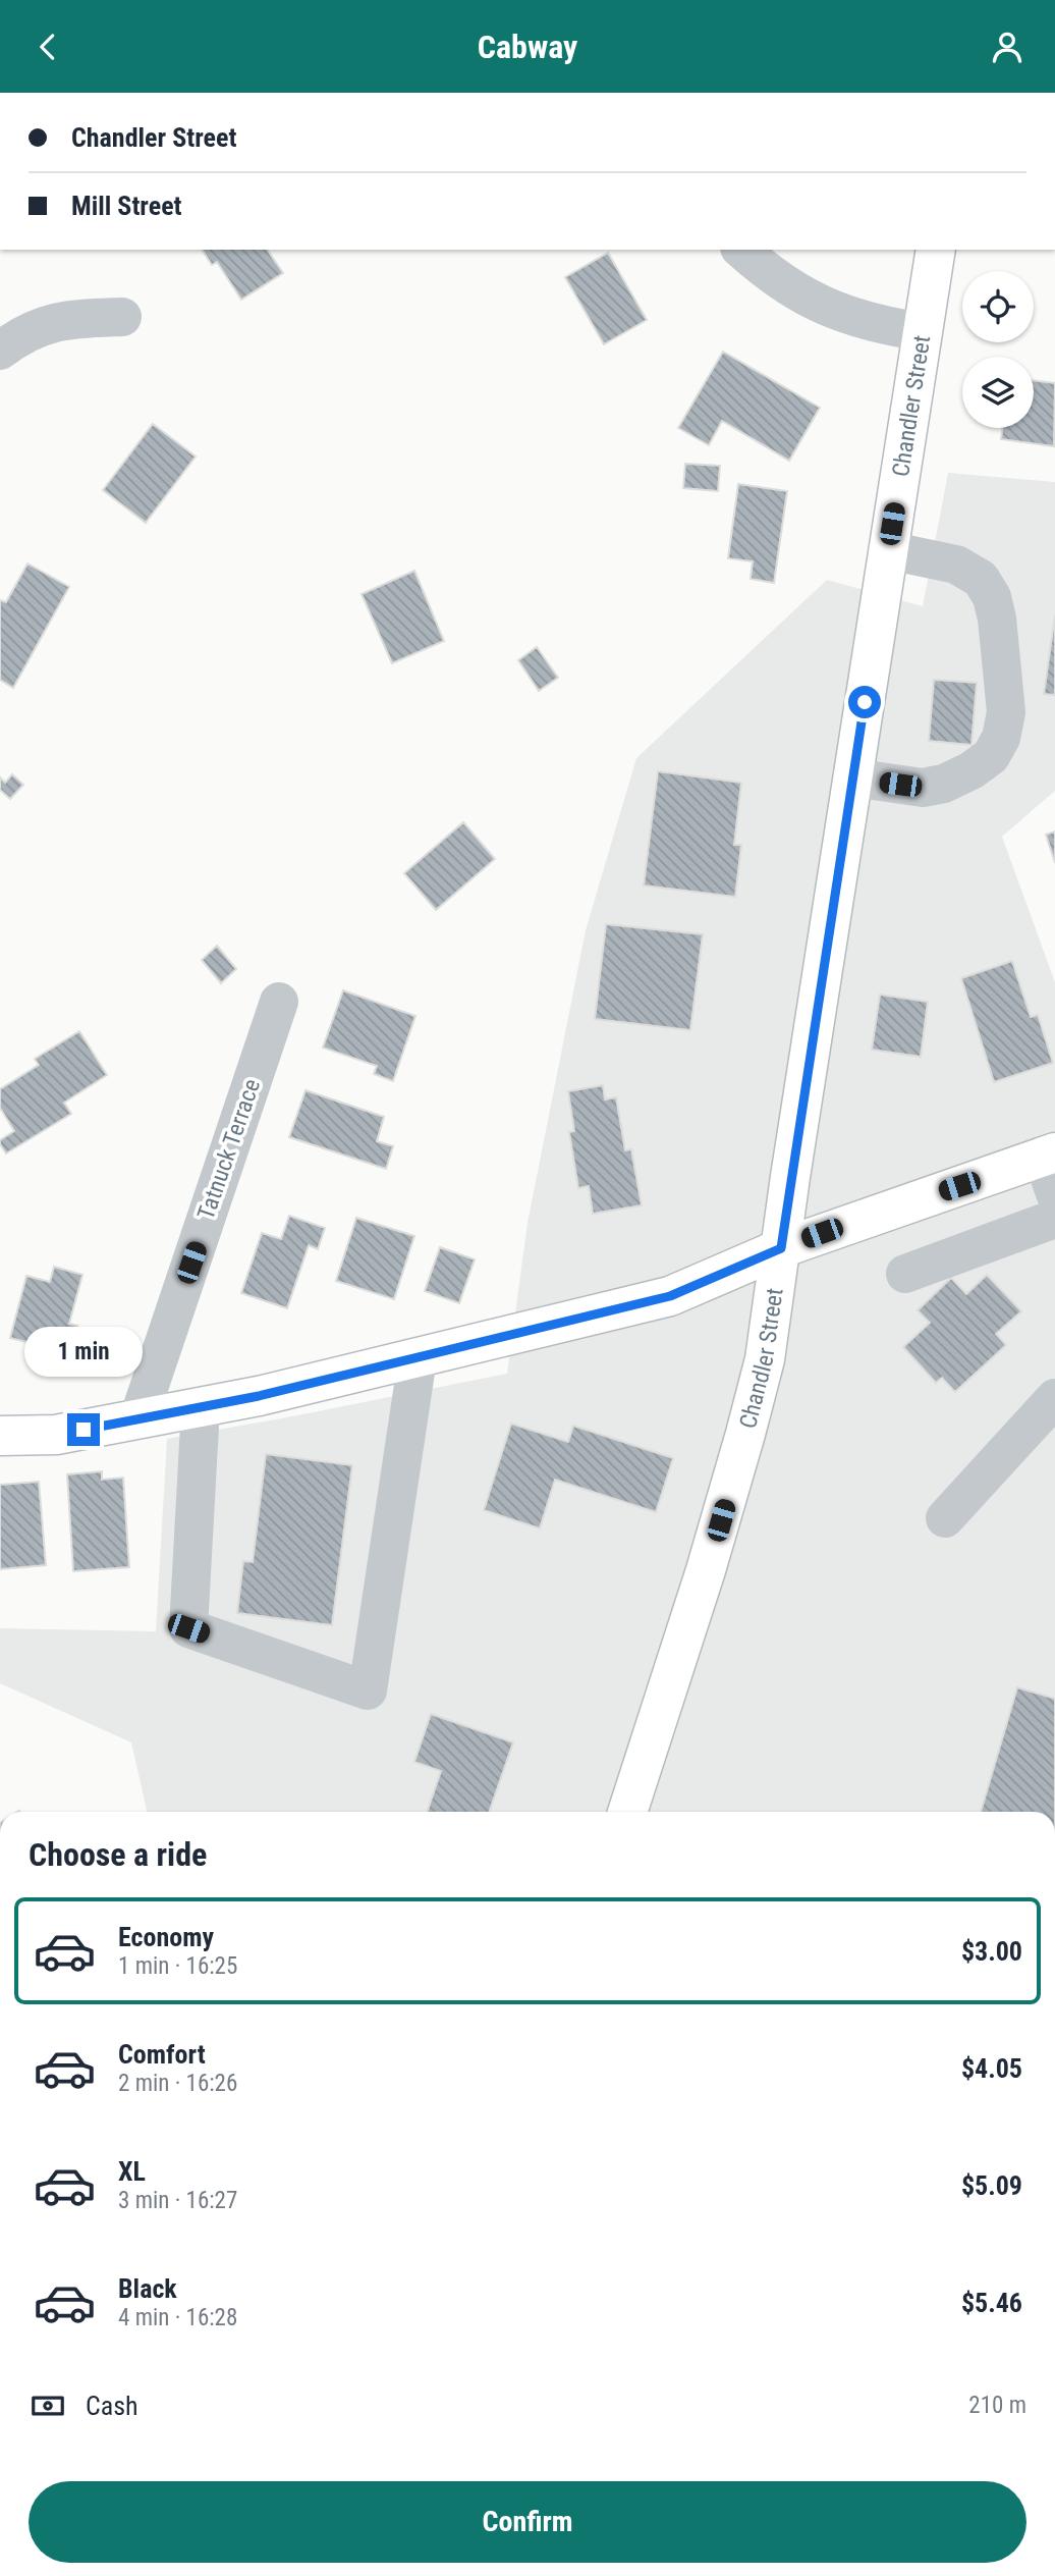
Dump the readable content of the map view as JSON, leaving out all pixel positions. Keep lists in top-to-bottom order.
{
  "streets": {
    "main road": ["Chandler Street"],
    "street": ["Tatnuck Terrace"]
  },
  "page": {
    "header": "Cabway",
    "banner": ["Chandler Street", "Mill Street"],
    "bubble": "1 min",
    "heading": "Choose a ride",
    "list": [
      {
        "name": "Economy",
        "note": "1 min · 16:25",
        "value": "$3.00"
      },
      {
        "name": "Comfort",
        "note": "2 min · 16:26",
        "value": "$4.05"
      },
      {
        "name": "XL",
        "note": "3 min · 16:27",
        "value": "$5.09"
      },
      {
        "name": "Black",
        "note": "4 min · 16:28",
        "value": "$5.46"
      }
    ],
    "pay": ["Cash", "210 m"],
    "buttons": "Confirm"
  }
}
